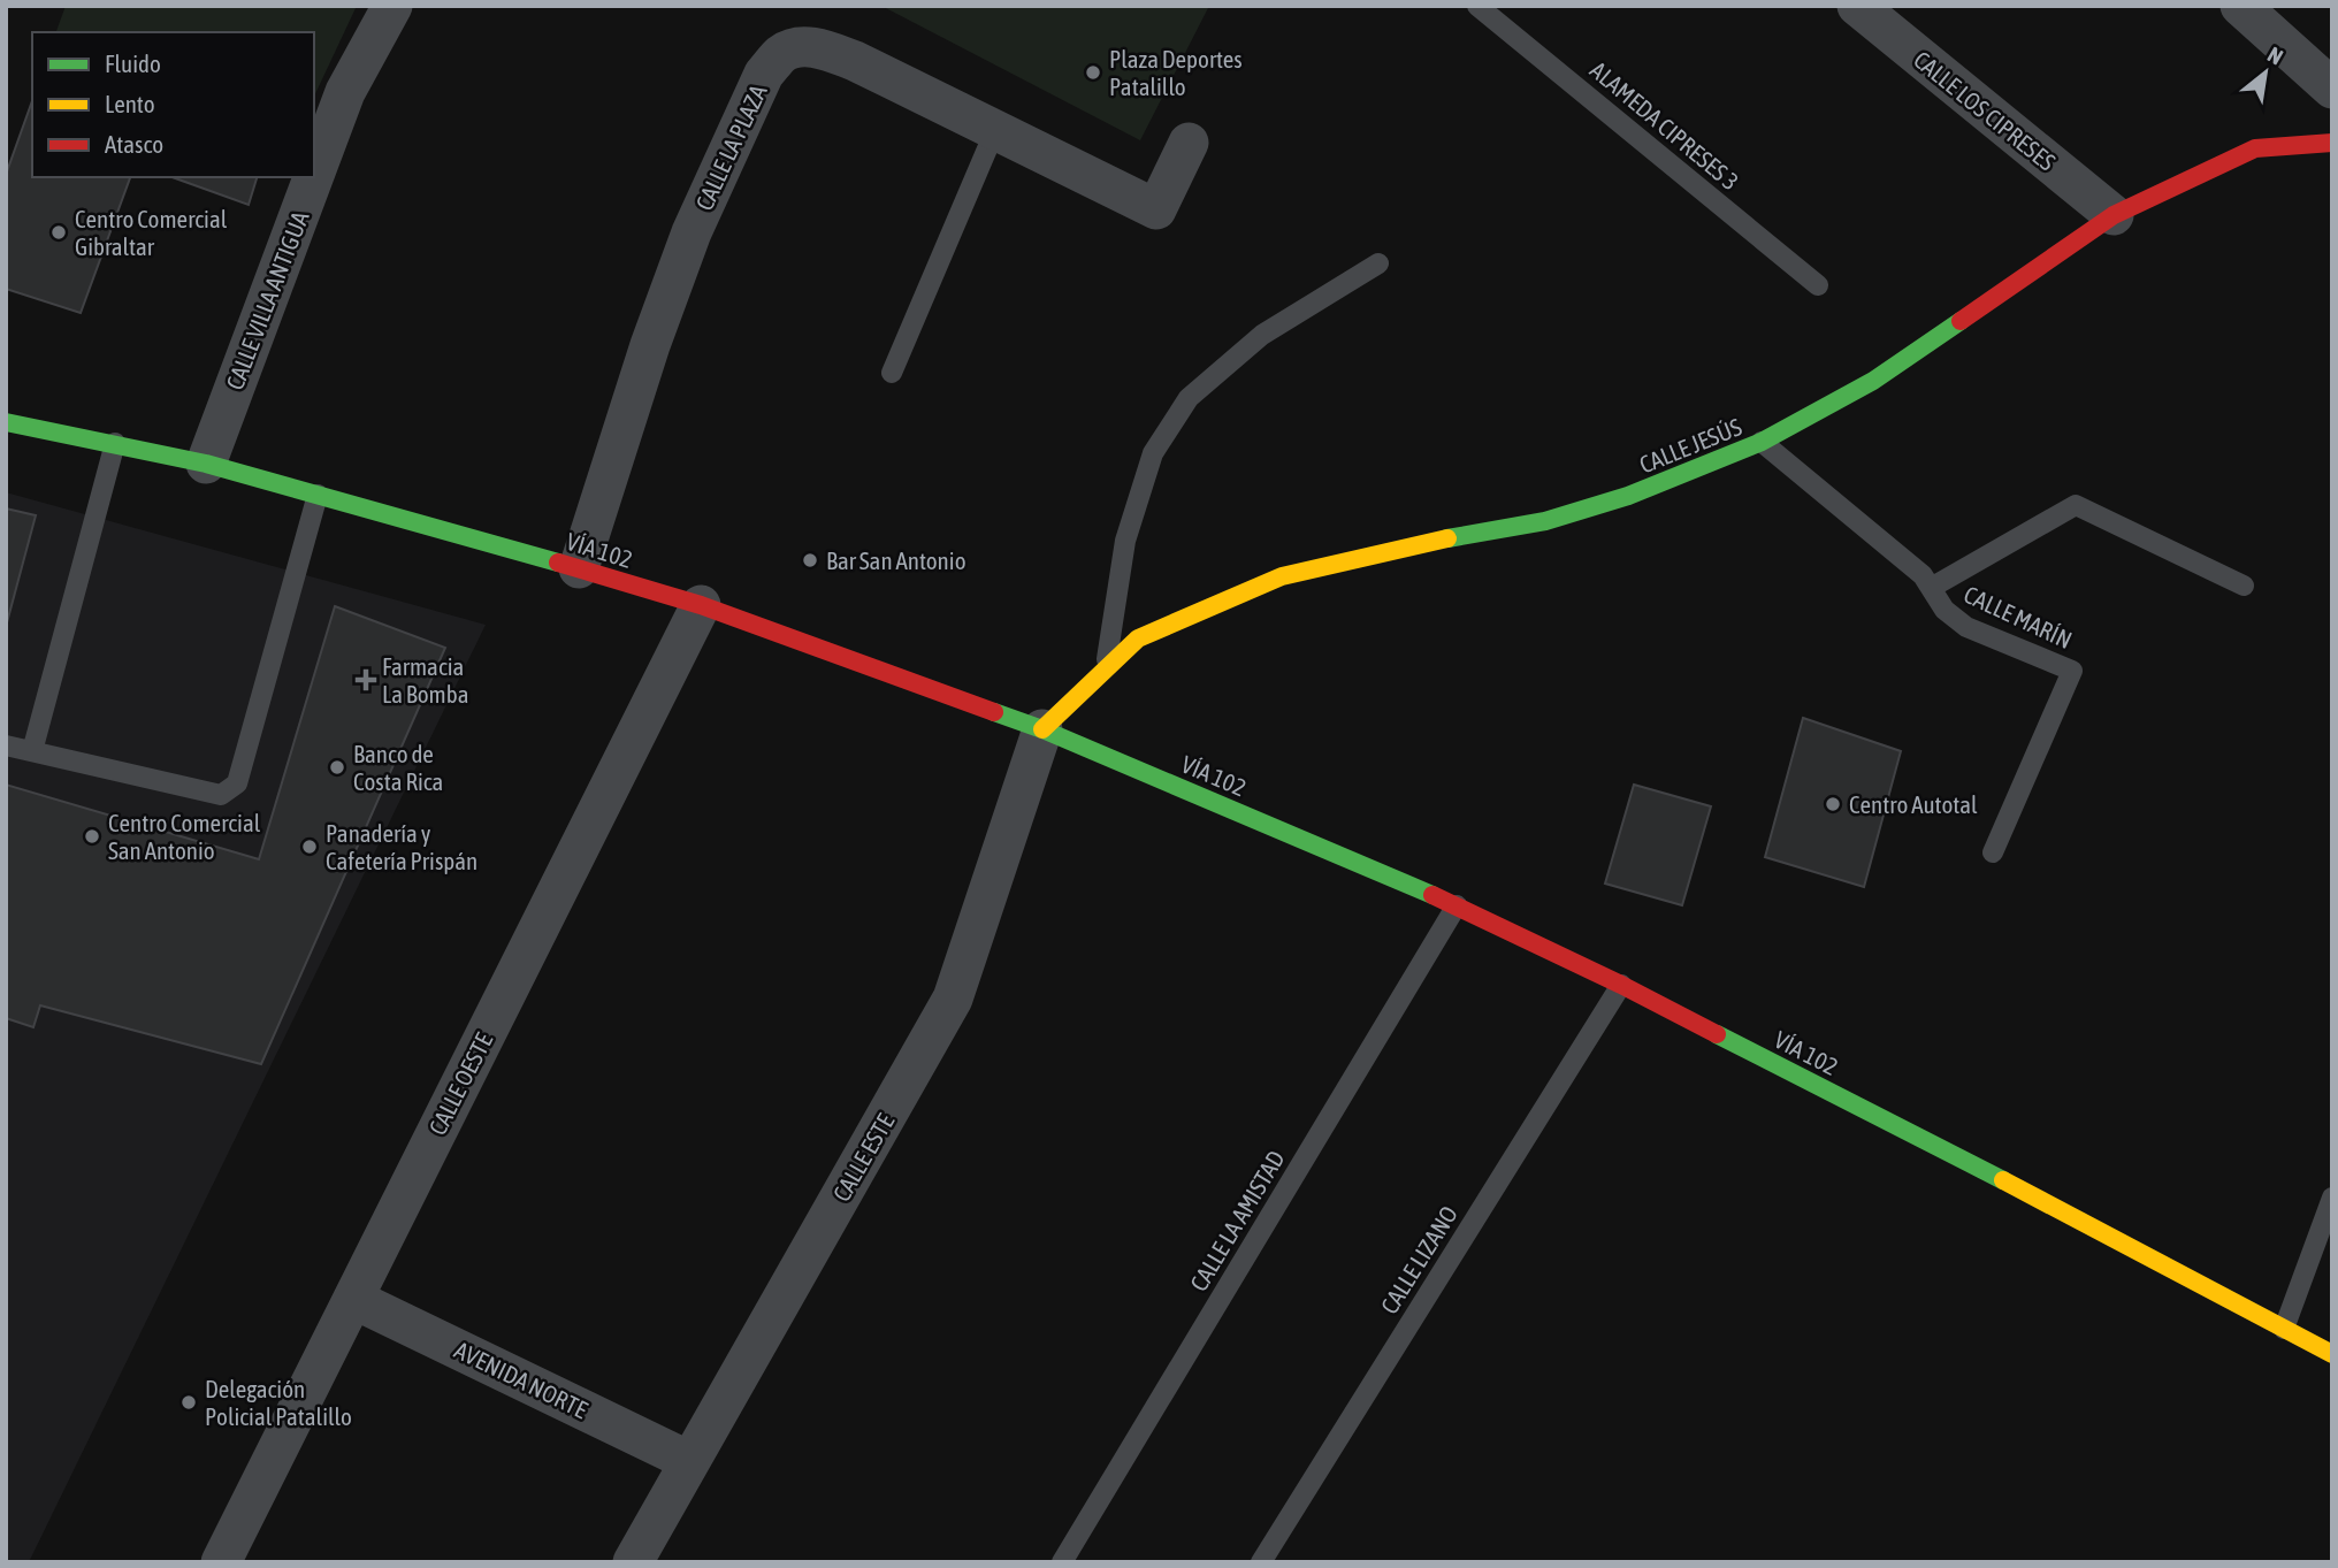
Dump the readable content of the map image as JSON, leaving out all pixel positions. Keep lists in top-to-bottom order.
{
  "streets": {
    "main road": ["CALLE JESÚS", "VÍA 102"],
    "street": [
      "CALLE LOS CIPRESES",
      "CALLE LA PLAZA",
      "CALLE VILLA ANTIGUA",
      "CALLE OESTE",
      "CALLE ESTE",
      "AVENIDA NORTE"
    ],
    "lane": [
      "ALAMEDA CIPRESES 3",
      "CALLE MARÍN",
      "CALLE LA AMISTAD",
      "CALLE LIZANO"
    ]
  },
  "crossings": [
    ["CALLE LOS CIPRESES", "CALLE JESÚS"],
    ["CALLE LA PLAZA", "VÍA 102"],
    ["CALLE VILLA ANTIGUA", "VÍA 102"],
    ["CALLE JESÚS", "VÍA 102"],
    ["CALLE JESÚS", "CALLE MARÍN"],
    ["CALLE JESÚS", "CALLE ESTE"],
    ["VÍA 102", "CALLE OESTE"],
    ["VÍA 102", "CALLE ESTE"],
    ["VÍA 102", "CALLE LA AMISTAD"],
    ["VÍA 102", "CALLE LIZANO"],
    ["CALLE OESTE", "AVENIDA NORTE"],
    ["CALLE ESTE", "AVENIDA NORTE"]
  ],
  "places": {
    "other": [
      "Plaza Deportes Patalillo",
      "Centro Comercial Gibraltar",
      "Bar San Antonio",
      "Banco de Costa Rica",
      "Centro Autotal",
      "Centro Comercial San Antonio",
      "Panadería y Cafetería Prispán",
      "Delegación Policial Patalillo"
    ],
    "health": ["Farmacia La Bomba"]
  },
  "legend": ["Fluido", "Lento", "Atasco"],
  "north": "top right"
}
